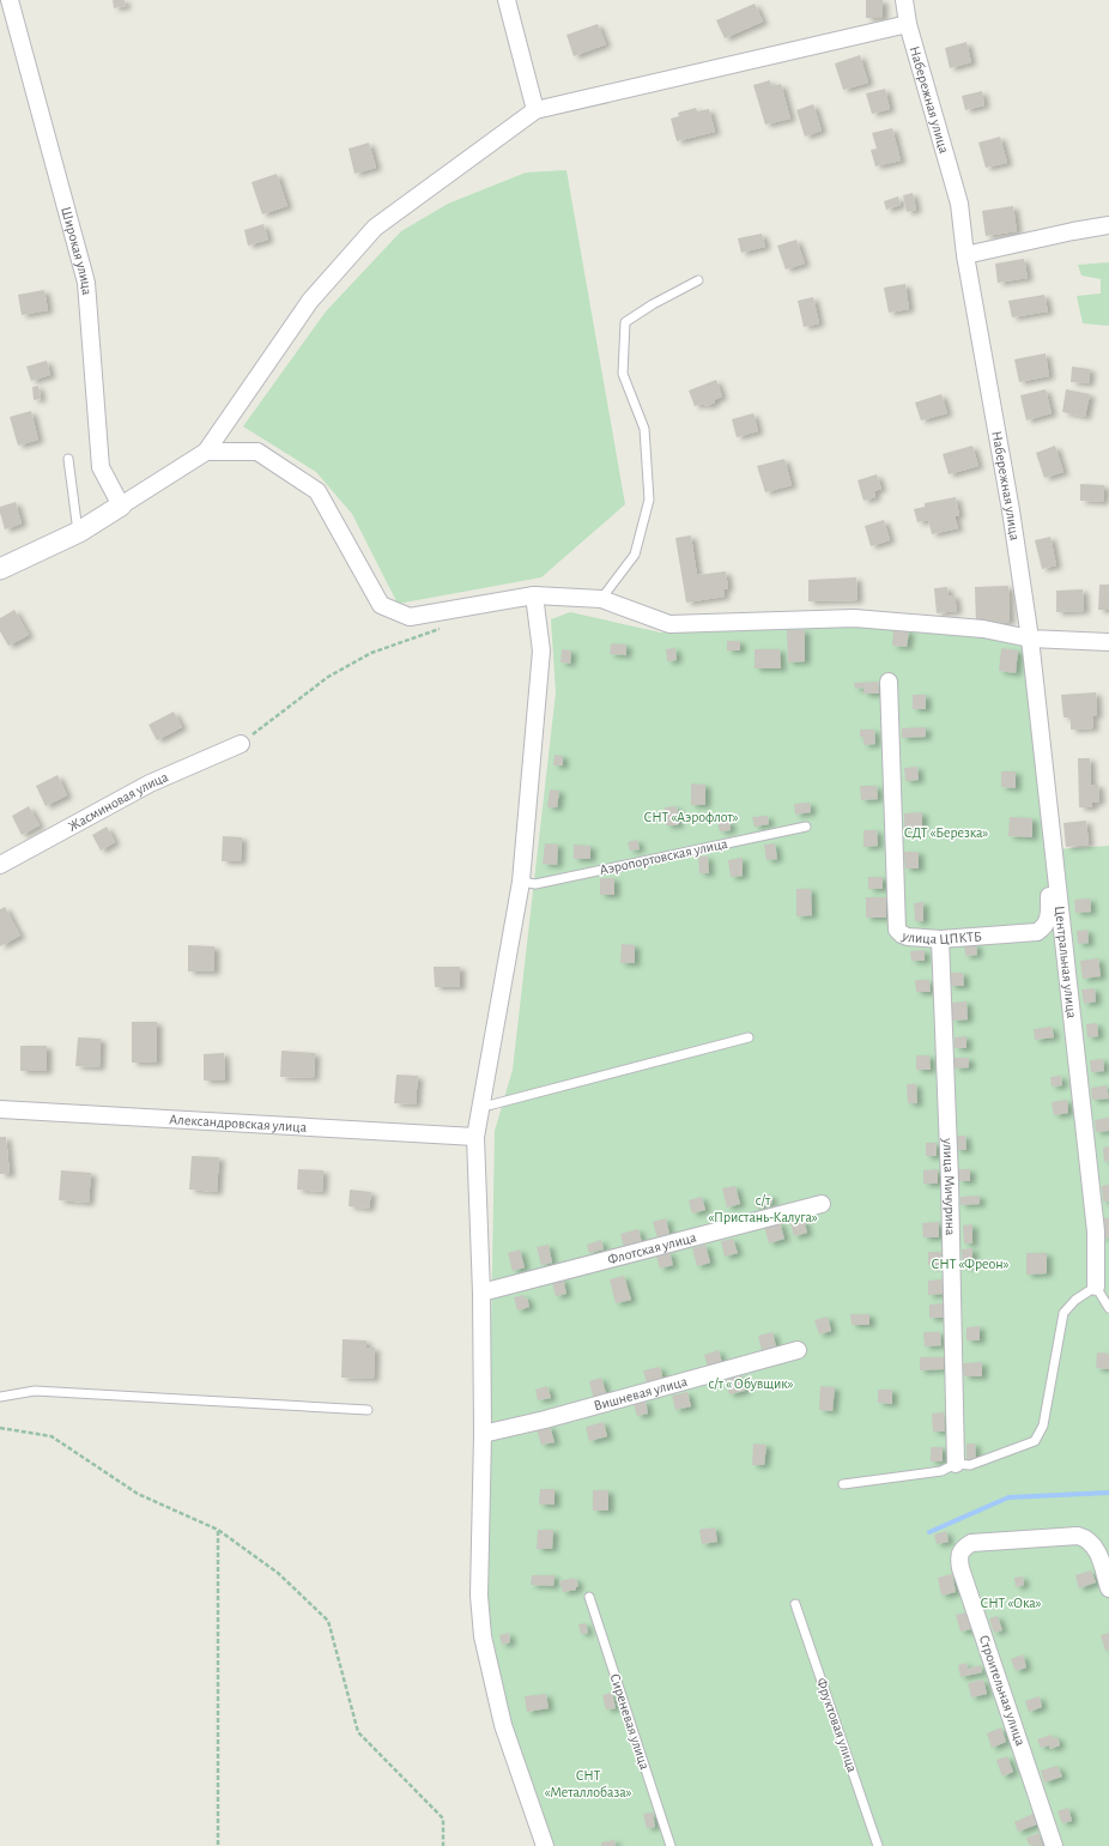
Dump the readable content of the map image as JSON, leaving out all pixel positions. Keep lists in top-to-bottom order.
{
  "streets": {
    "street": [
      "Набережная улица",
      "Широкая улица",
      "Жасминовая улица",
      "улица ЦПКТБ",
      "Центральная улица",
      "Александровская улица",
      "улица Мичурина",
      "Флотская улица",
      "Вишневая улица",
      "Строительная улица"
    ],
    "lane": ["Аэропортовская улица", "Сиреневая улица", "Фруктовая улица"]
  },
  "crossings": [
    ["Набережная улица", "Центральная улица"],
    ["улица ЦПКТБ", "Центральная улица"],
    ["улица ЦПКТБ", "улица Мичурина"]
  ],
  "parks": [
    "СНТ «Аэрофлот»",
    "СДТ «Березка»",
    "с/т «Пристань-Калуга»",
    "СНТ «Фреон»",
    "с/т « Обувщик»",
    "СНТ «Ока»",
    "СНТ «Металлобаза»"
  ]
}
